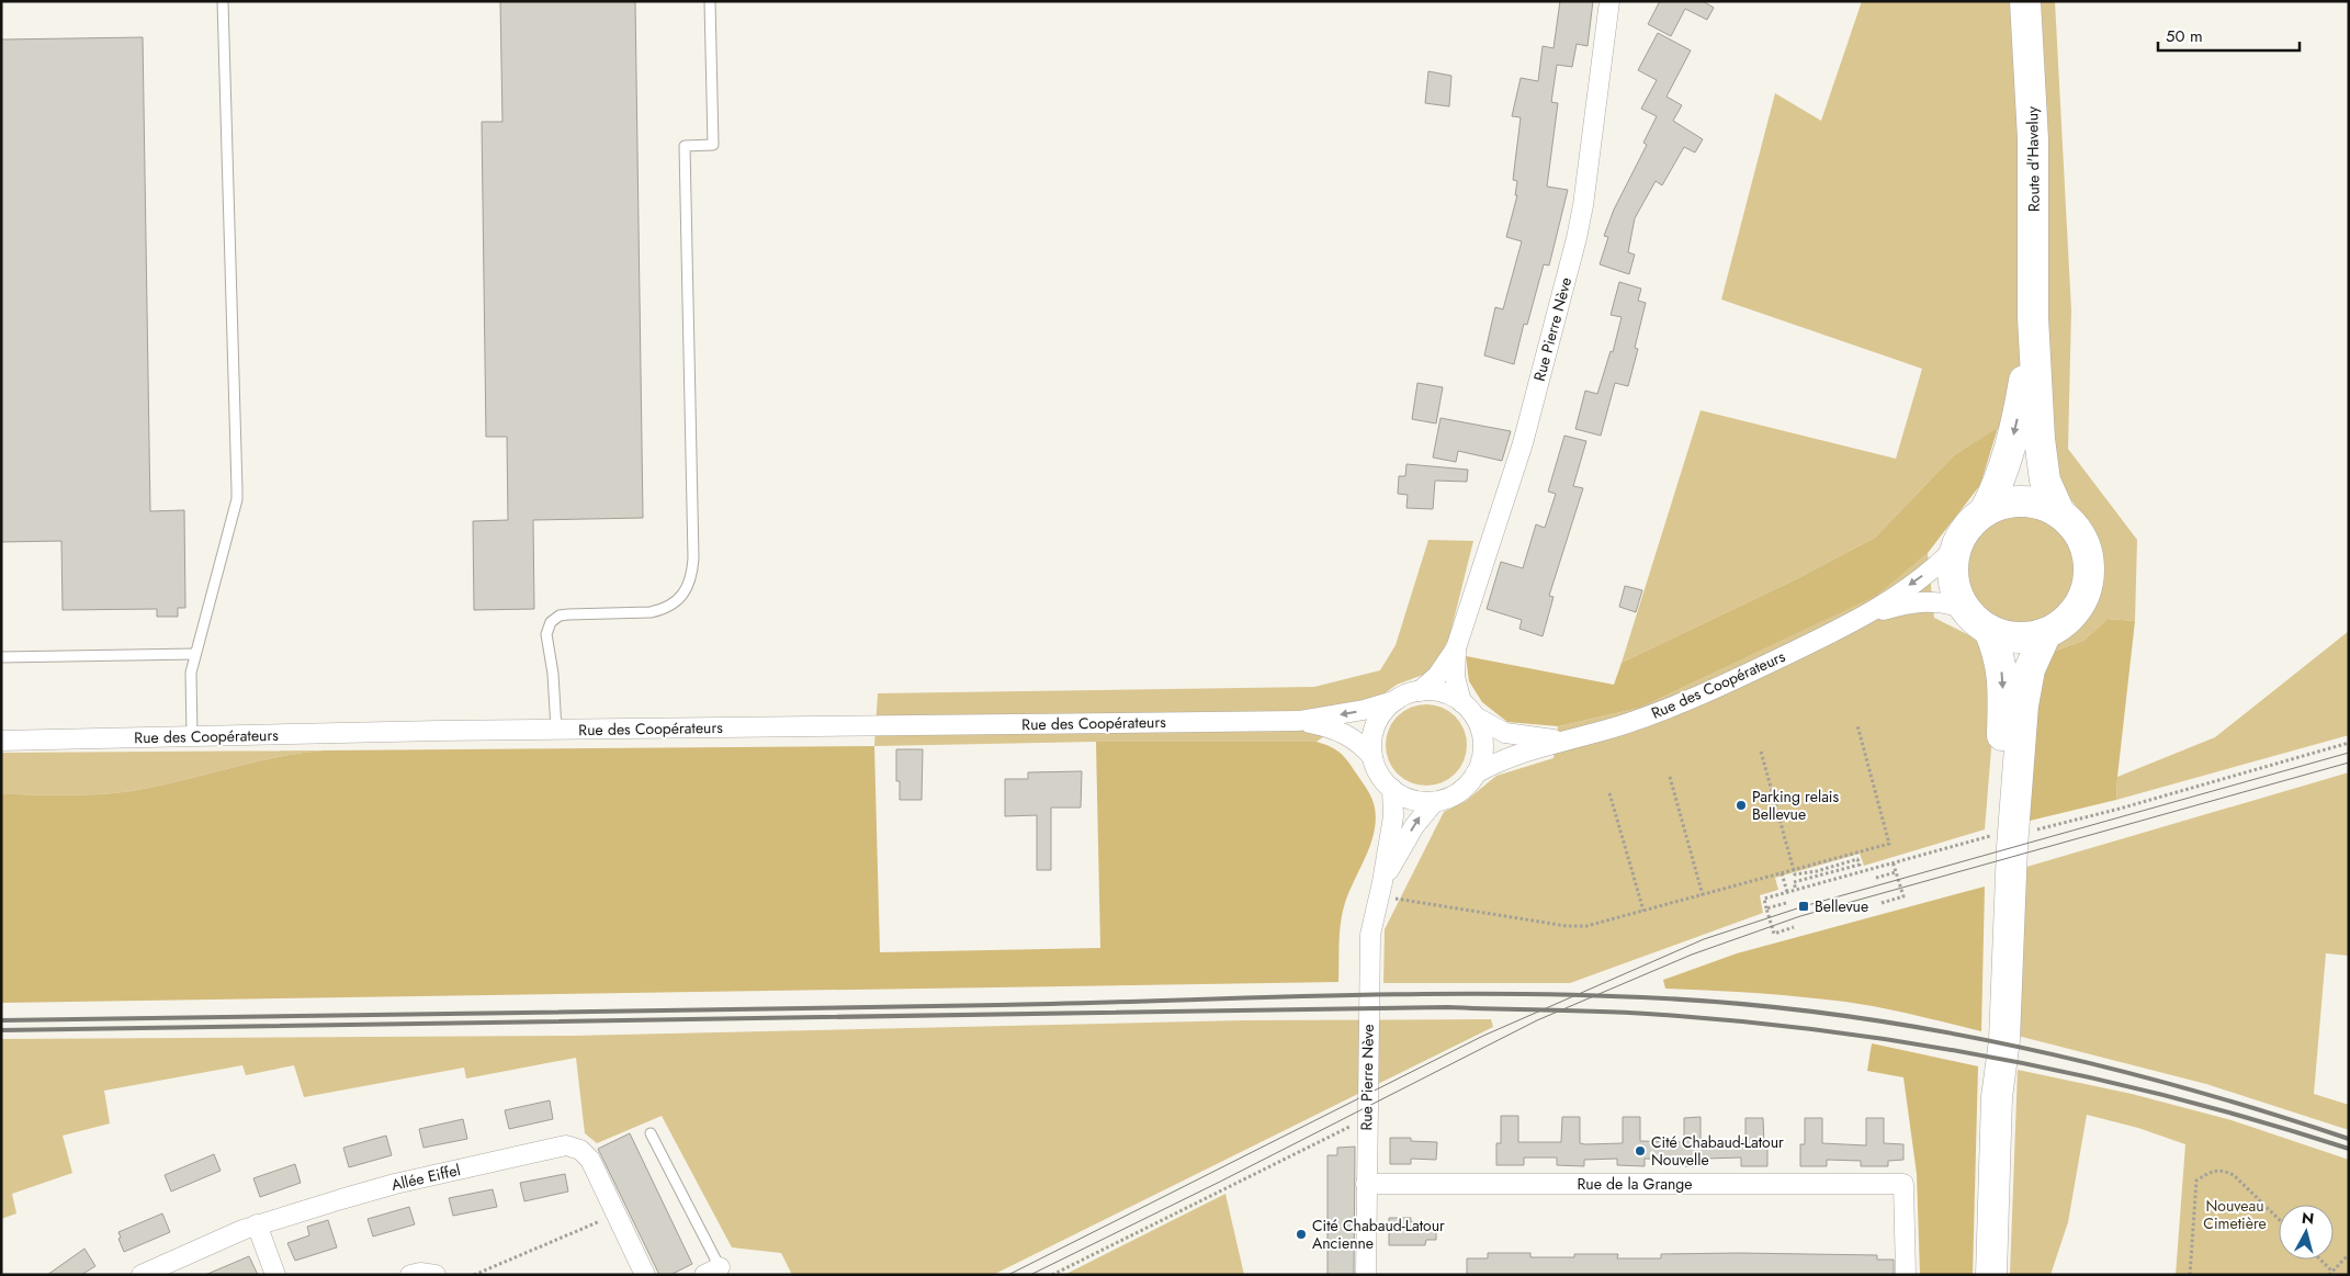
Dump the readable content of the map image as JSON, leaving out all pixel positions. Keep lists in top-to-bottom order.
{
  "streets": {
    "main road": ["Route d'Haveluy"],
    "street": [
      "Rue Pierre Nève",
      "Rue des Coopérateurs",
      "Allée Eiffel",
      "Rue de la Grange"
    ]
  },
  "crossings": [
    ["Route d'Haveluy", "Rue des Coopérateurs"],
    ["Rue Pierre Nève", "Rue des Coopérateurs"],
    ["Rue Pierre Nève", "Rue de la Grange"]
  ],
  "parks": ["Nouveau Cimetière"],
  "places": {
    "other": ["Parking relais Bellevue", "Cité Chabaud-Latour Nouvelle", "Cité Chabaud-Latour Ancienne"],
    "transit": ["Bellevue"]
  },
  "scale_bar": "50 m",
  "north": "top"
}
